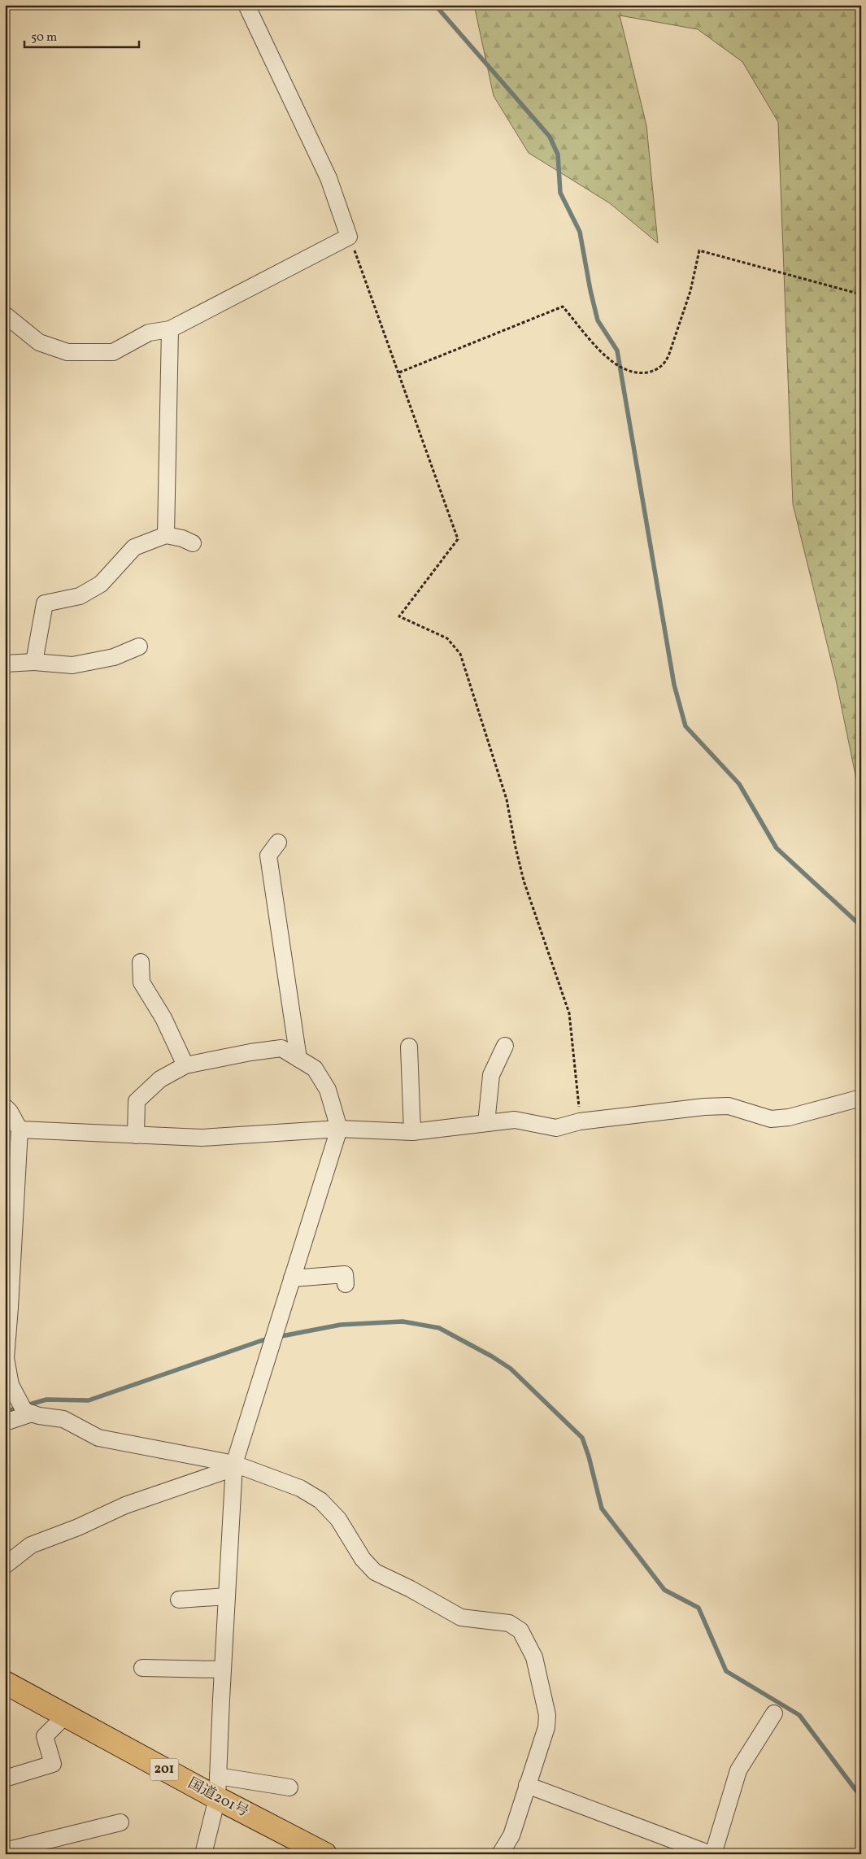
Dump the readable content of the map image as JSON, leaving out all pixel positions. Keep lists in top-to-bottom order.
{
  "streets": {
    "highway": ["201", "国道201号"]
  },
  "scale_bar": "50 m"
}
